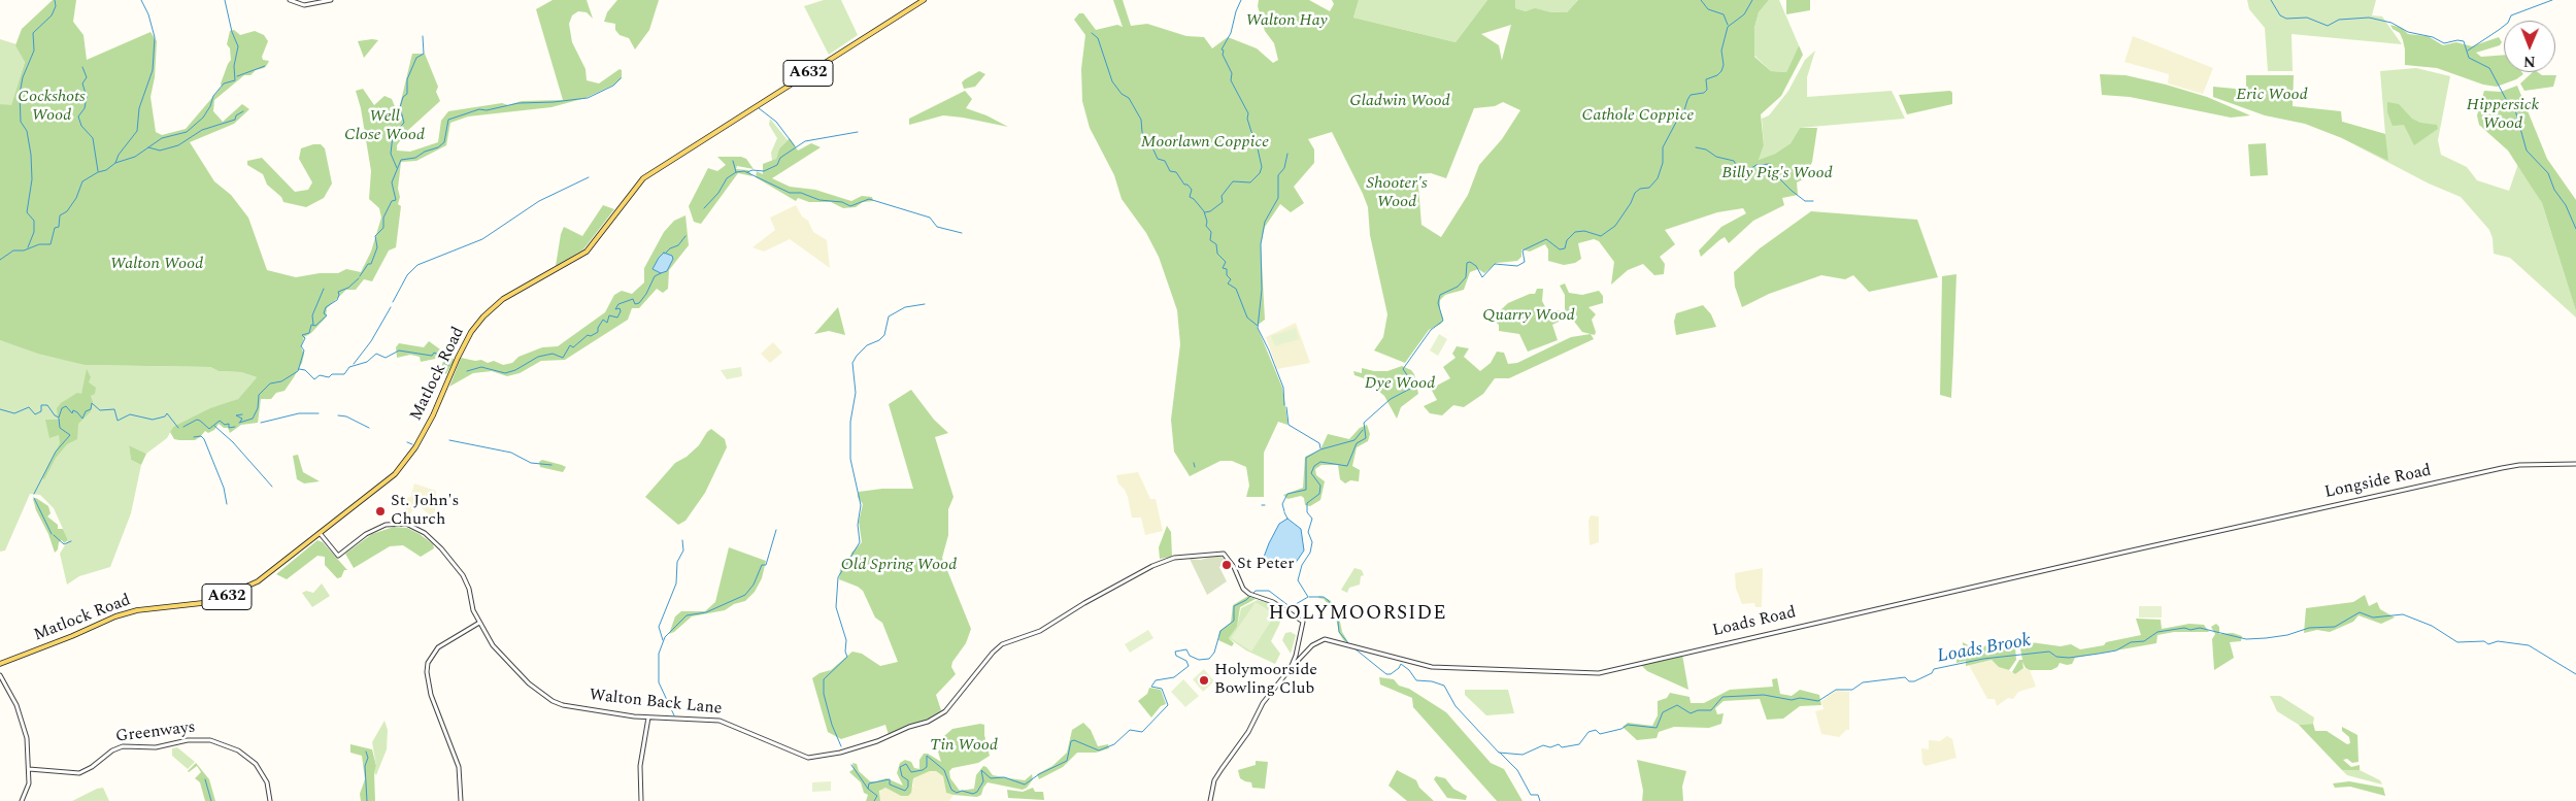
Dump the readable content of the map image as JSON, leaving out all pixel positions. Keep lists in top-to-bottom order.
{
  "streets": {
    "main road": ["A632", "Matlock Road"],
    "street": [
      "Longside Road",
      "Loads Road",
      "Walton Back Lane",
      "Greenways"
    ]
  },
  "crossings": [
    ["Matlock Road", "Walton Back Lane"],
    ["Longside Road", "Loads Road"],
    ["Loads Road", "Walton Back Lane"]
  ],
  "districts": ["HOLYMOORSIDE"],
  "water": ["Loads Brook"],
  "parks": [
    "Walton Hay",
    "Eric Wood",
    "Cockshots Wood",
    "Gladwin Wood",
    "Hippersick Wood",
    "Cathole Coppice",
    "Well Close Wood",
    "Moorlawn Coppice",
    "Billy Pig's Wood",
    "Shooter's Wood",
    "Walton Wood",
    "Quarry Wood",
    "Dye Wood",
    "Old Spring Wood",
    "Tin Wood"
  ],
  "places": ["St. John's Church", "St Peter", "Holymoorside Bowling Club"],
  "north": "bottom"
}
